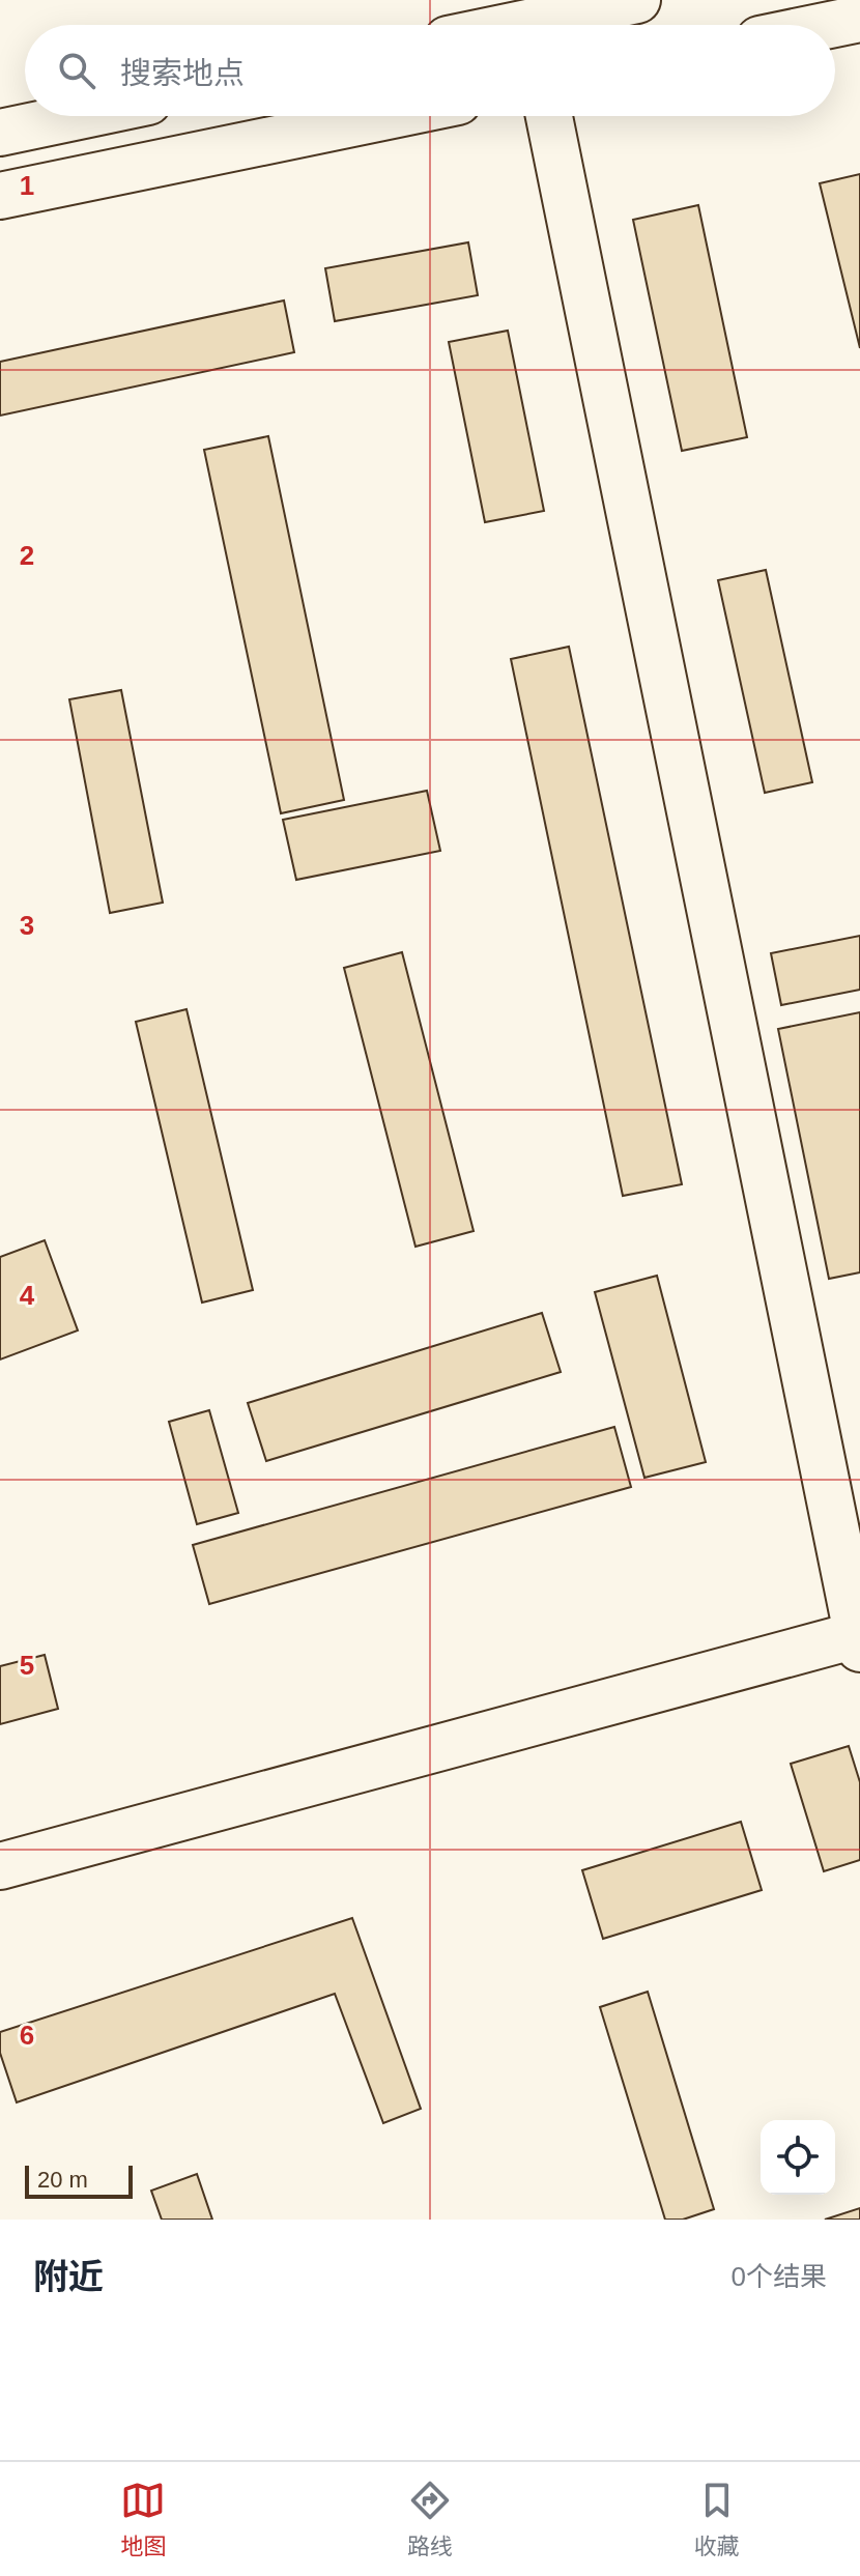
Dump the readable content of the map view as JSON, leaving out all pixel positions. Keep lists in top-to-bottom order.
{
  "scale_bar": "20 m",
  "page": {
    "search": "搜索地点",
    "scale": "20 m",
    "heading": ["附近", "0个结果"],
    "nav": ["地图", "路线", "收藏"]
  },
  "grid": {
    "rows": [
      "1",
      "2",
      "3",
      "4",
      "5",
      "6"
    ]
  }
}
